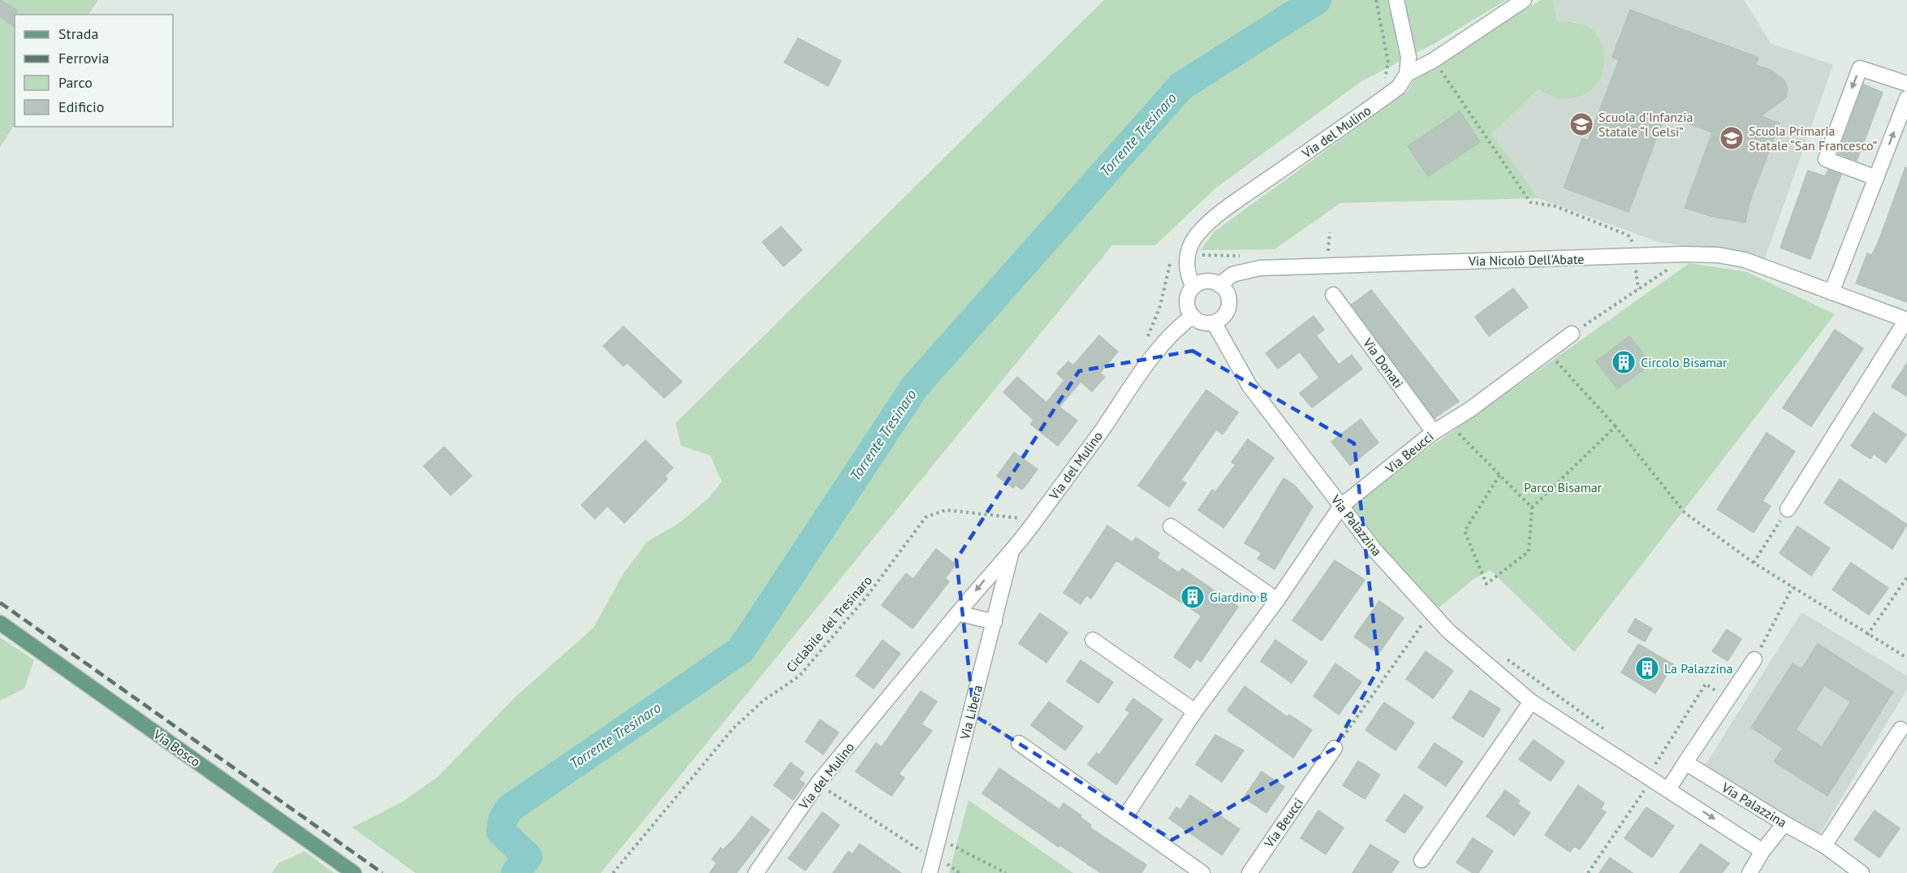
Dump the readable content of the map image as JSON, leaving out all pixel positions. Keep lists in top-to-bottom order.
{
  "streets": {
    "main road": ["Via Bosco"],
    "street": [
      "Via del Mulino",
      "Via Nicolò Dell'Abate",
      "Via Donati",
      "Via Beucci",
      "Via Palazzina",
      "Via Libera"
    ],
    "path": ["Ciclabile del Tresinaro"]
  },
  "crossings": [
    ["Via del Mulino", "Via Nicolò Dell'Abate"],
    ["Via del Mulino", "Via Palazzina"],
    ["Via del Mulino", "Via Libera"],
    ["Via Nicolò Dell'Abate", "Via Palazzina"],
    ["Via Donati", "Via Beucci"],
    ["Via Beucci", "Via Palazzina"]
  ],
  "water": ["Torrente Tresinaro"],
  "parks": ["Parco Bisamar"],
  "places": {
    "school or university": ["Scuola d'Infanzia Statale “I Gelsi”", "Scuola Primaria Statale “San Francesco”"],
    "building": ["Circolo Bisamar", "Giardino B", "La Palazzina"]
  },
  "legend": [
    "Strada",
    "Ferrovia",
    "Parco",
    "Edificio"
  ]
}
